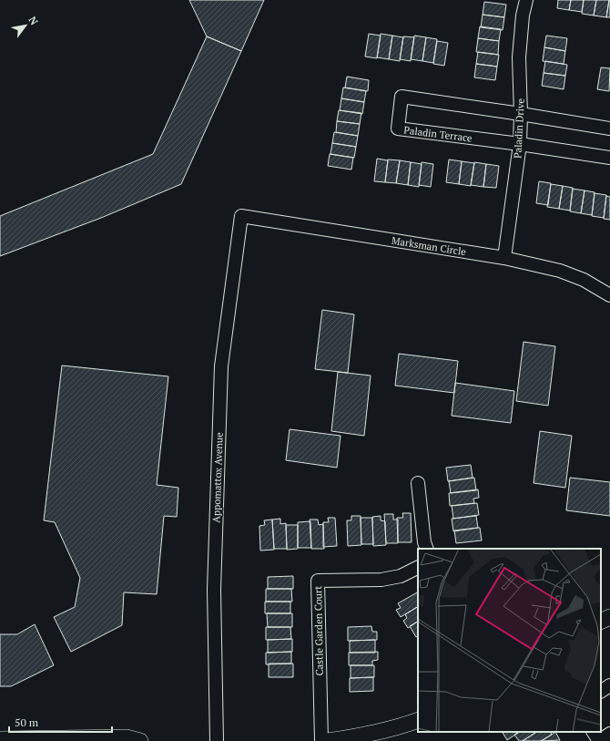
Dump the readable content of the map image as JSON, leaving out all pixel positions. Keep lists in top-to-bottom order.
{
  "streets": {
    "street": [
      "Paladin Drive",
      "Paladin Terrace",
      "Marksman Circle",
      "Appomattox Avenue",
      "Castle Garden Court"
    ]
  },
  "crossings": [
    ["Paladin Drive", "Paladin Terrace"],
    ["Paladin Drive", "Marksman Circle"],
    ["Marksman Circle", "Appomattox Avenue"]
  ],
  "scale_bar": "50 m",
  "north": "top right"
}
